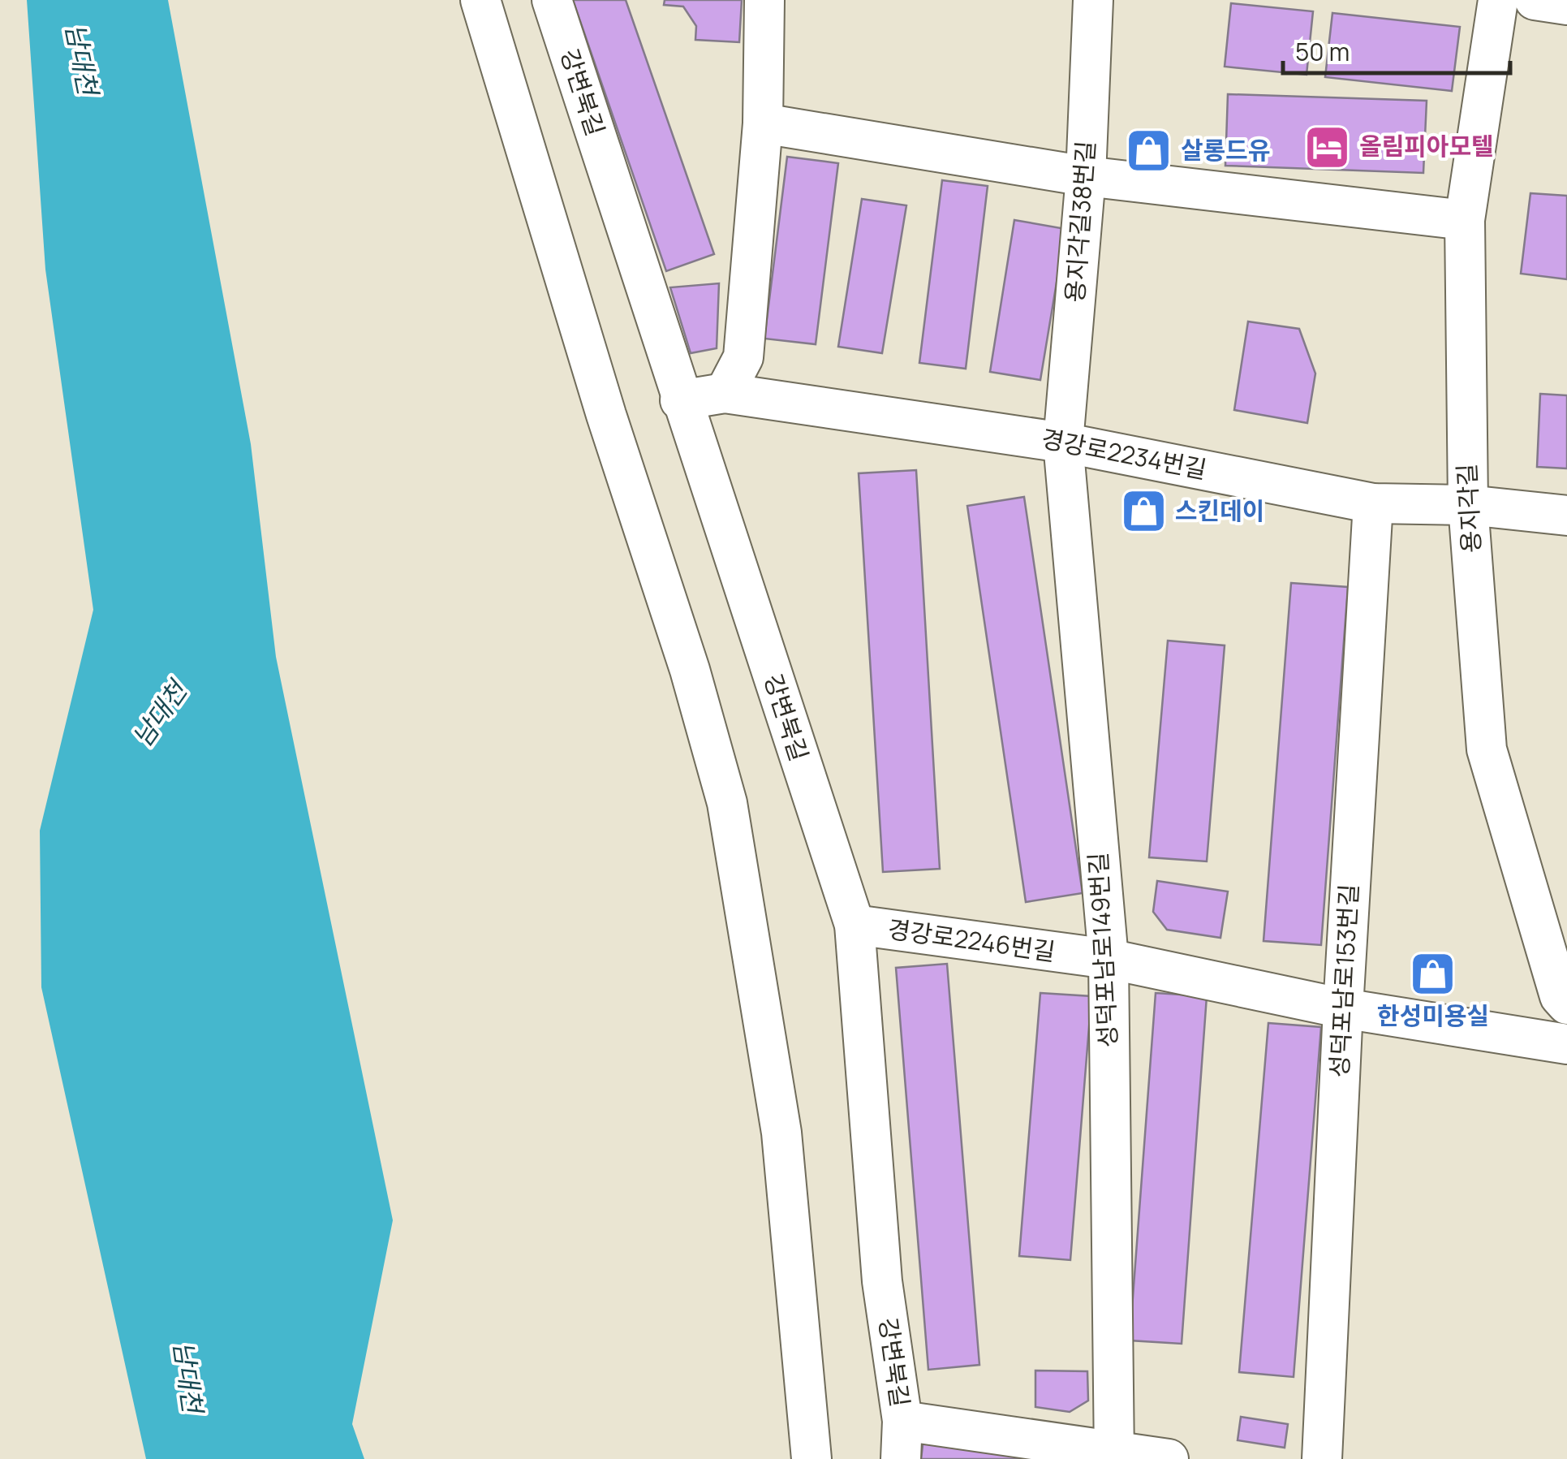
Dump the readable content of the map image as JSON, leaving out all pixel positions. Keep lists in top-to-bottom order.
{
  "streets": {
    "street": [
      "강변북길",
      "용지각길38번길",
      "경강로2234번길",
      "용지각길",
      "경강로2246번길",
      "성덕포남로149번길",
      "성덕포남로153번길"
    ]
  },
  "crossings": [
    ["강변북길", "경강로2234번길"],
    ["강변북길", "경강로2246번길"],
    ["용지각길38번길", "경강로2234번길"],
    ["용지각길38번길", "성덕포남로149번길"],
    ["경강로2234번길", "용지각길"],
    ["경강로2234번길", "성덕포남로149번길"],
    ["경강로2234번길", "성덕포남로153번길"],
    ["경강로2246번길", "성덕포남로149번길"],
    ["경강로2246번길", "성덕포남로153번길"]
  ],
  "water": ["남대천"],
  "places": {
    "hotel": ["올림피아모텔"],
    "shop": ["살롱드유", "스킨데이", "한성미용실"]
  },
  "scale_bar": "50 m"
}
